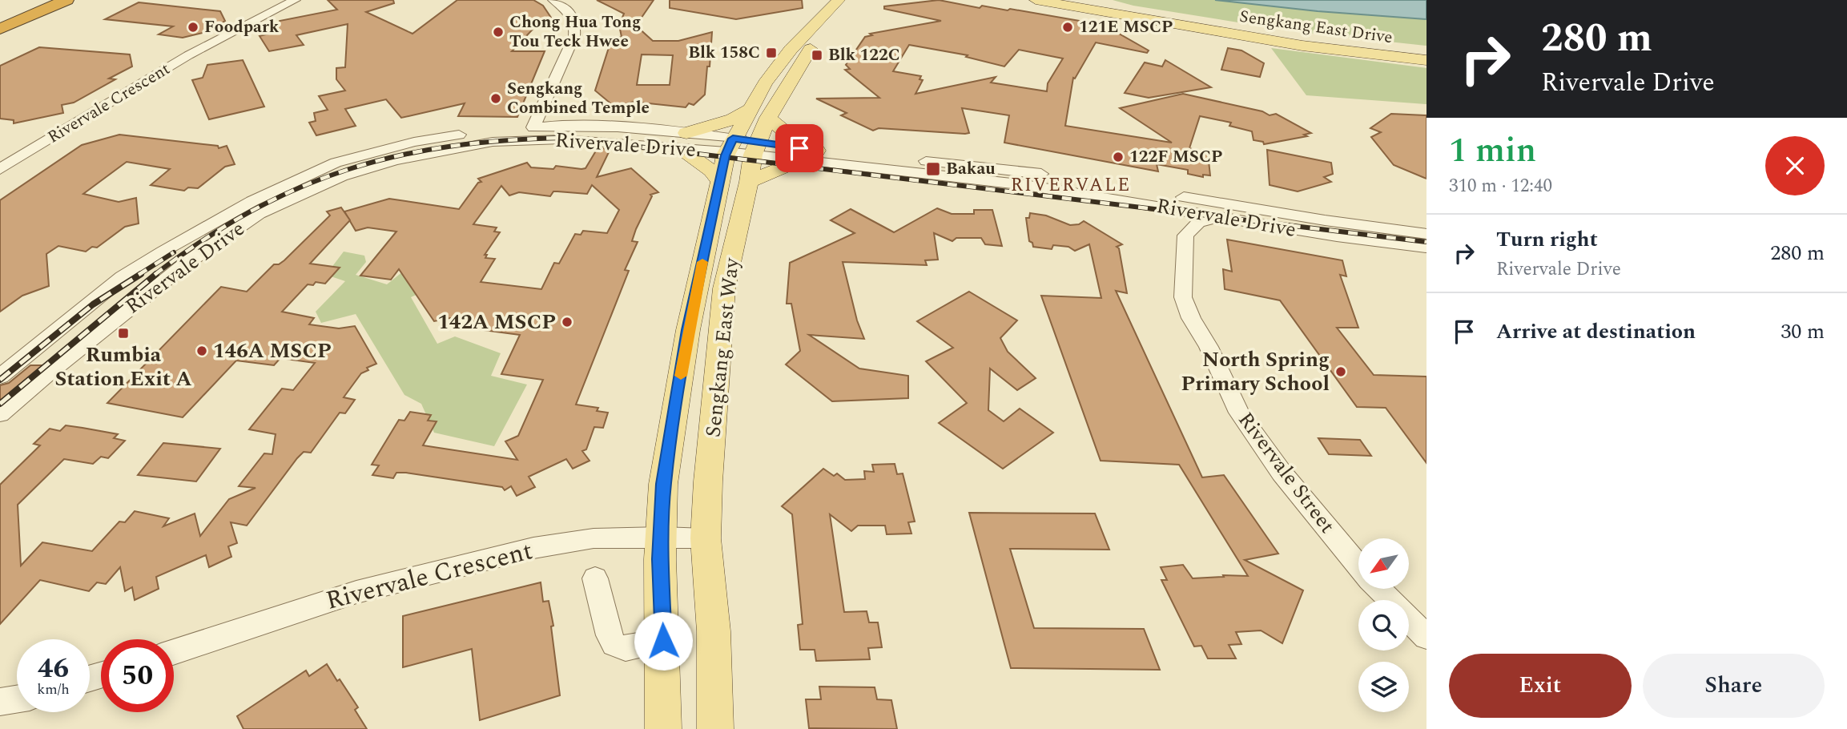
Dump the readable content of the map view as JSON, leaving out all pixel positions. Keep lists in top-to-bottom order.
{
  "streets": {
    "main road": ["Sengkang East Drive", "Sengkang East Way"],
    "street": ["Rivervale Crescent", "Rivervale Drive", "Rivervale Street"]
  },
  "crossings": [
    ["Rivervale Crescent", "Sengkang East Way"],
    ["Rivervale Drive", "Sengkang East Way"]
  ],
  "districts": ["RIVERVALE"],
  "places": {
    "other": [
      "Foodpark",
      "121E MSCP",
      "Chong Hua Tong Tou Teck Hwee",
      "Sengkang Combined Temple",
      "122F MSCP",
      "142A MSCP",
      "146A MSCP",
      "North Spring Primary School"
    ],
    "transit": [
      "Blk 158C",
      "Blk 122C",
      "Bakau",
      "Rumbia Station Exit A"
    ]
  },
  "north": "bottom left",
  "page": {
    "turn": ["280 m", "Rivervale Drive"],
    "heading": ["1 min", "310 m · 12:40"],
    "list": [
      {
        "name": "Turn right",
        "note": "Rivervale Drive",
        "value": "280 m"
      },
      {
        "name": "Arrive at destination",
        "value": "30 m"
      }
    ],
    "speed": "46 km/h",
    "limit": "50",
    "buttons": ["Exit", "Share"]
  }
}
